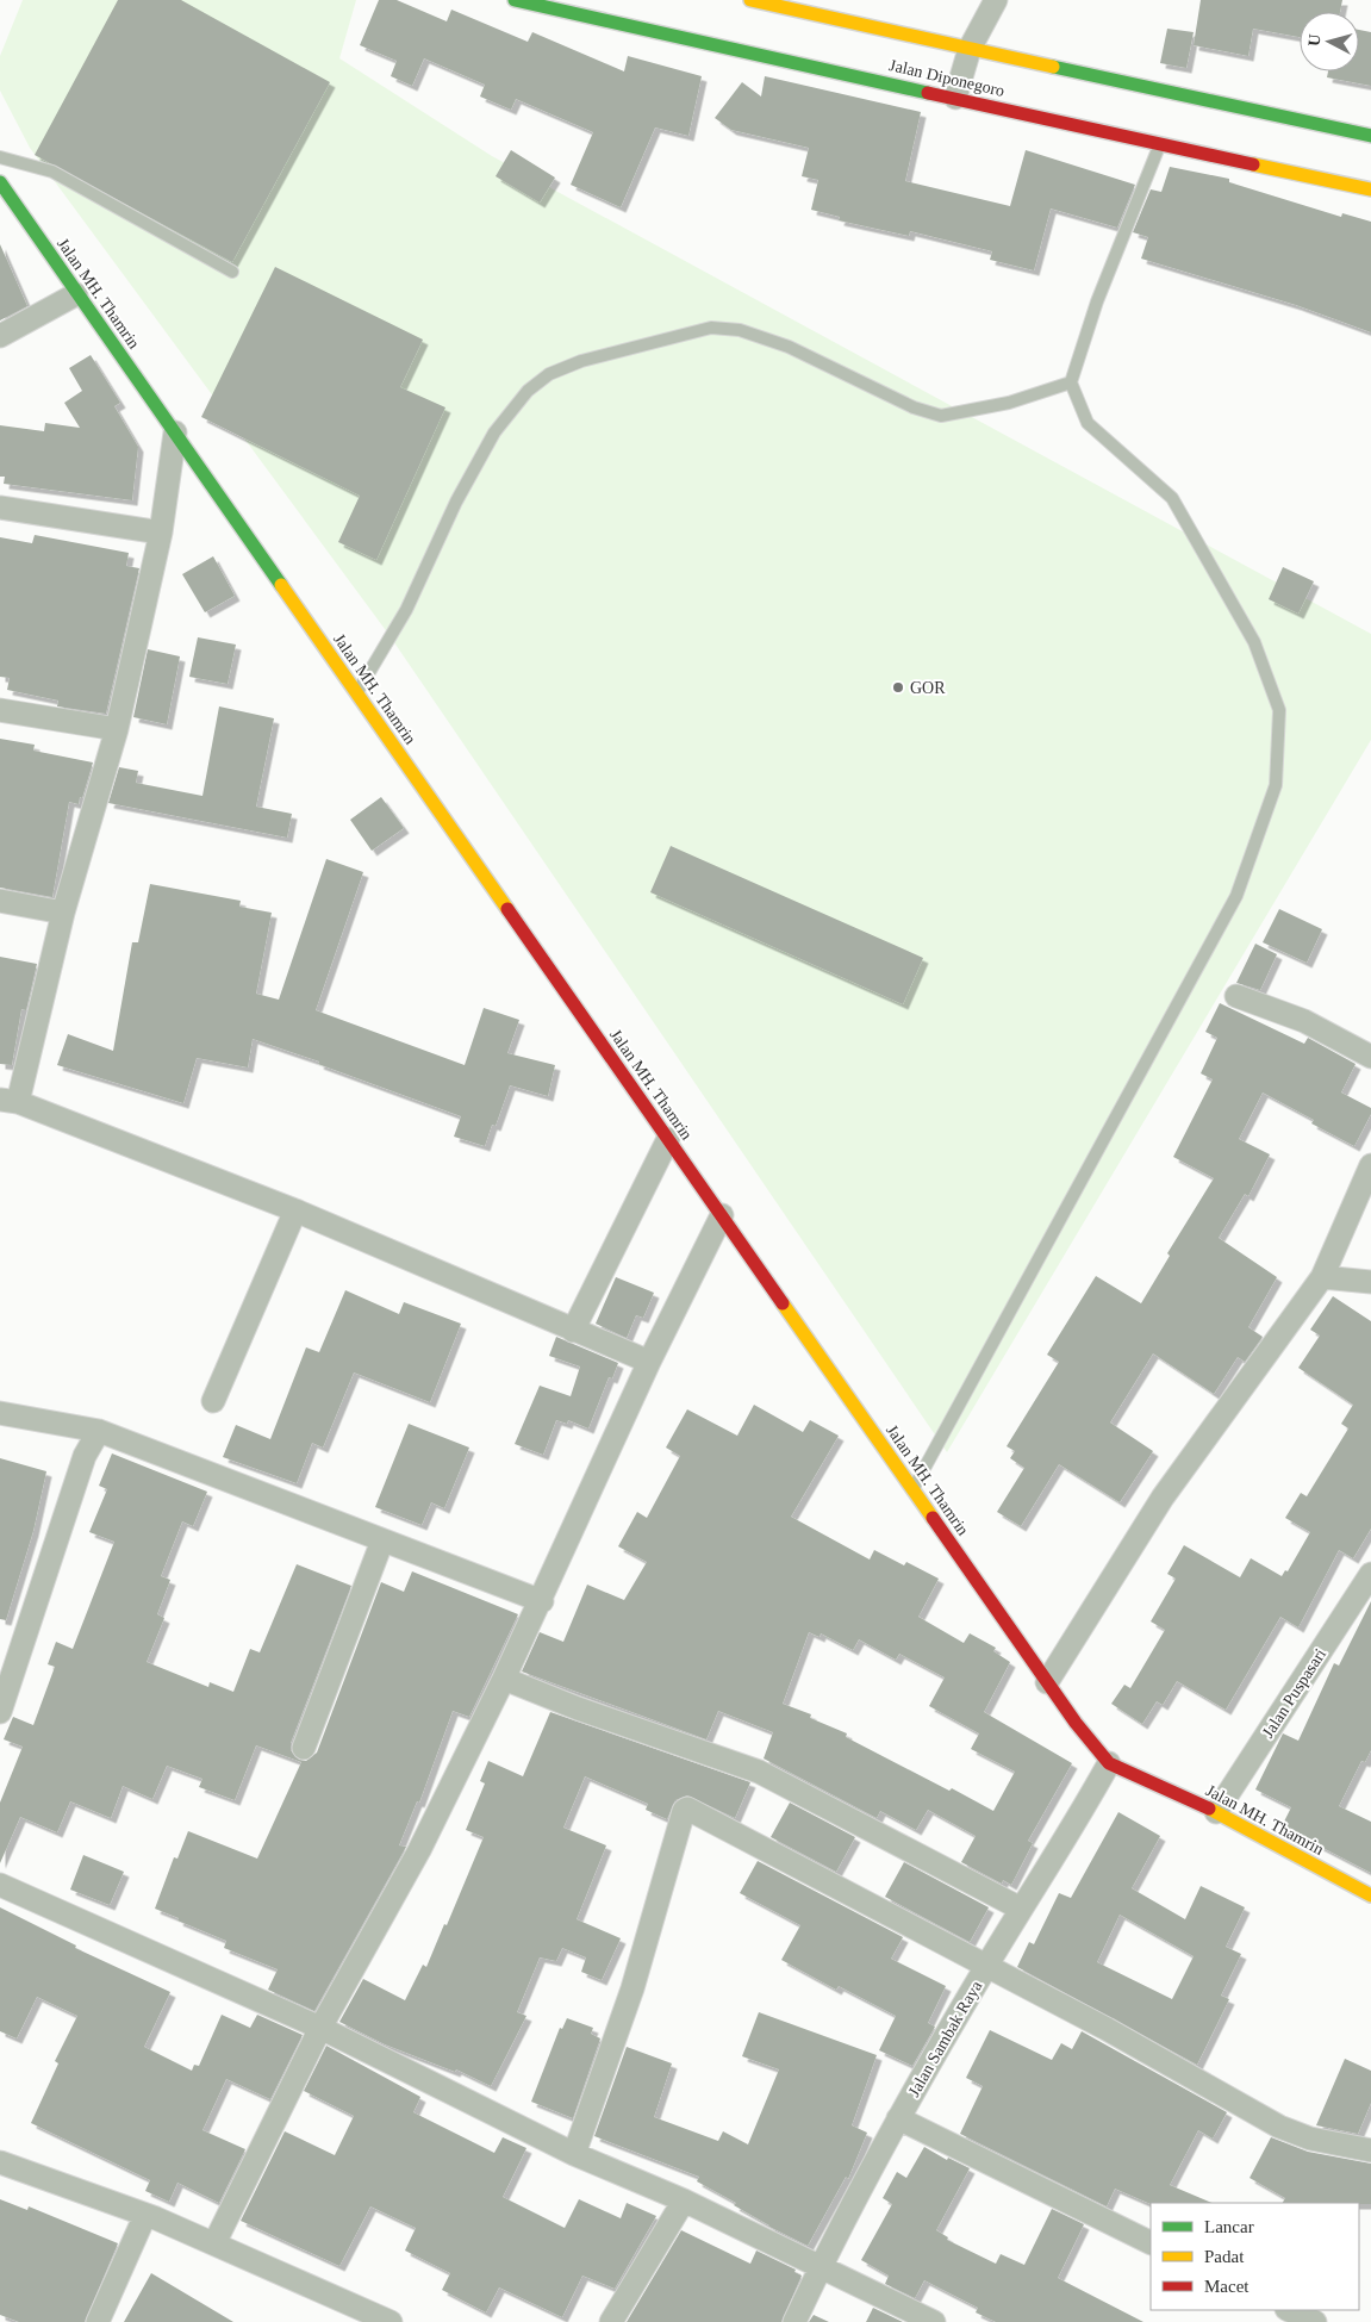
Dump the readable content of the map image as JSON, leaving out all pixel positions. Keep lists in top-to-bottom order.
{
  "streets": {
    "main road": ["Jalan Diponegoro", "Jalan MH. Thamrin"],
    "street": ["Jalan Puspasari", "Jalan Sambak Raya"]
  },
  "crossings": [
    ["Jalan MH. Thamrin", "Jalan Puspasari"],
    ["Jalan MH. Thamrin", "Jalan Sambak Raya"]
  ],
  "places": ["GOR"],
  "legend": ["Lancar", "Padat", "Macet"],
  "north": "left"
}
